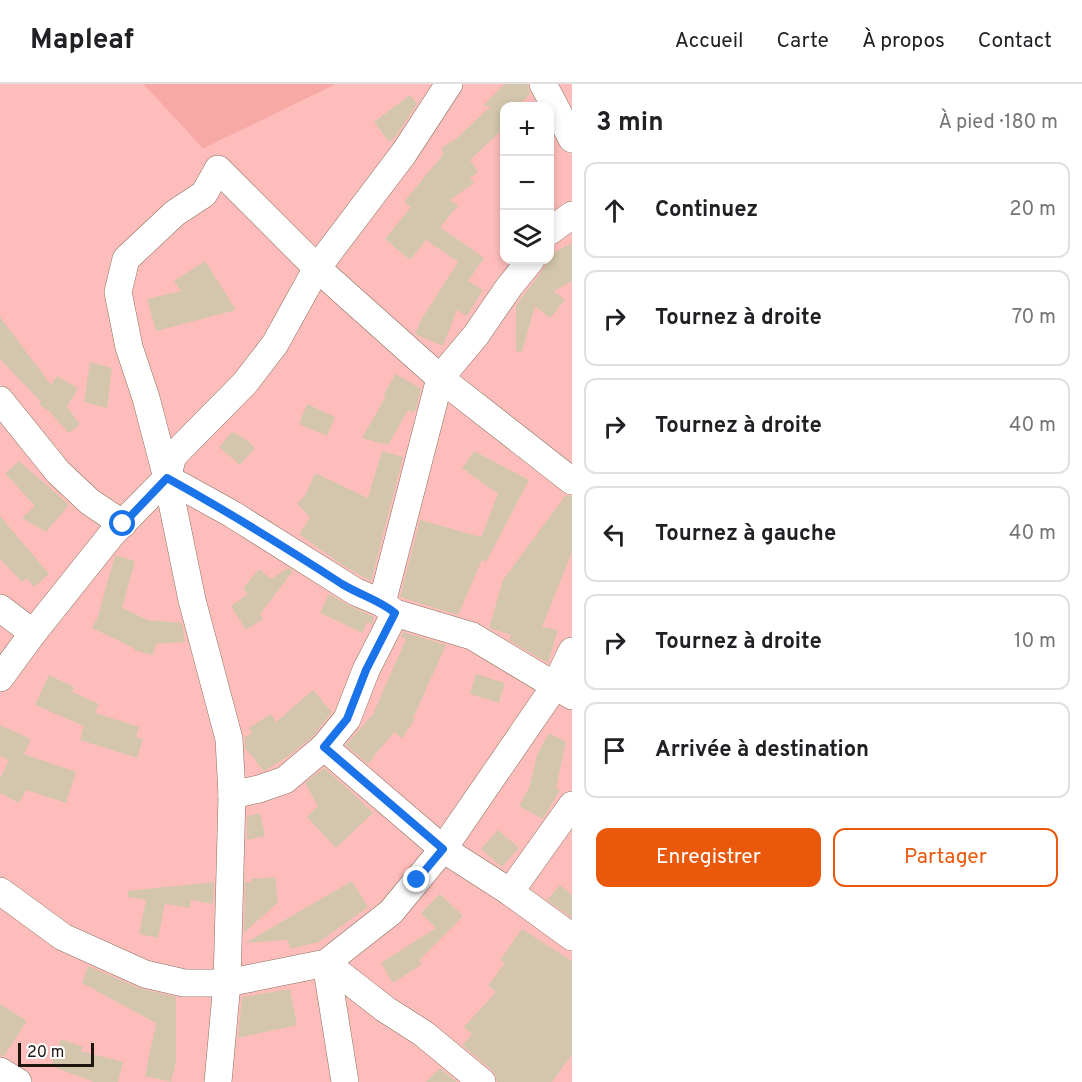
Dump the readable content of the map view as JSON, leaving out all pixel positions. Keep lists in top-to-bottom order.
{
  "scale_bar": "20 m",
  "page": {
    "header": "Mapleaf",
    "nav": [
      "Accueil",
      "Carte",
      "À propos",
      "Contact"
    ],
    "heading": ["3 min", "À pied · 180 m"],
    "map_buttons": ["+", "−"],
    "list": [
      ["Continuez", "20 m"],
      ["Tournez à droite", "70 m"],
      ["Tournez à droite", "40 m"],
      ["Tournez à gauche", "40 m"],
      ["Tournez à droite", "10 m"],
      "Arrivée à destination"
    ],
    "buttons": ["Enregistrer", "Partager"],
    "scale": "20 m"
  }
}
